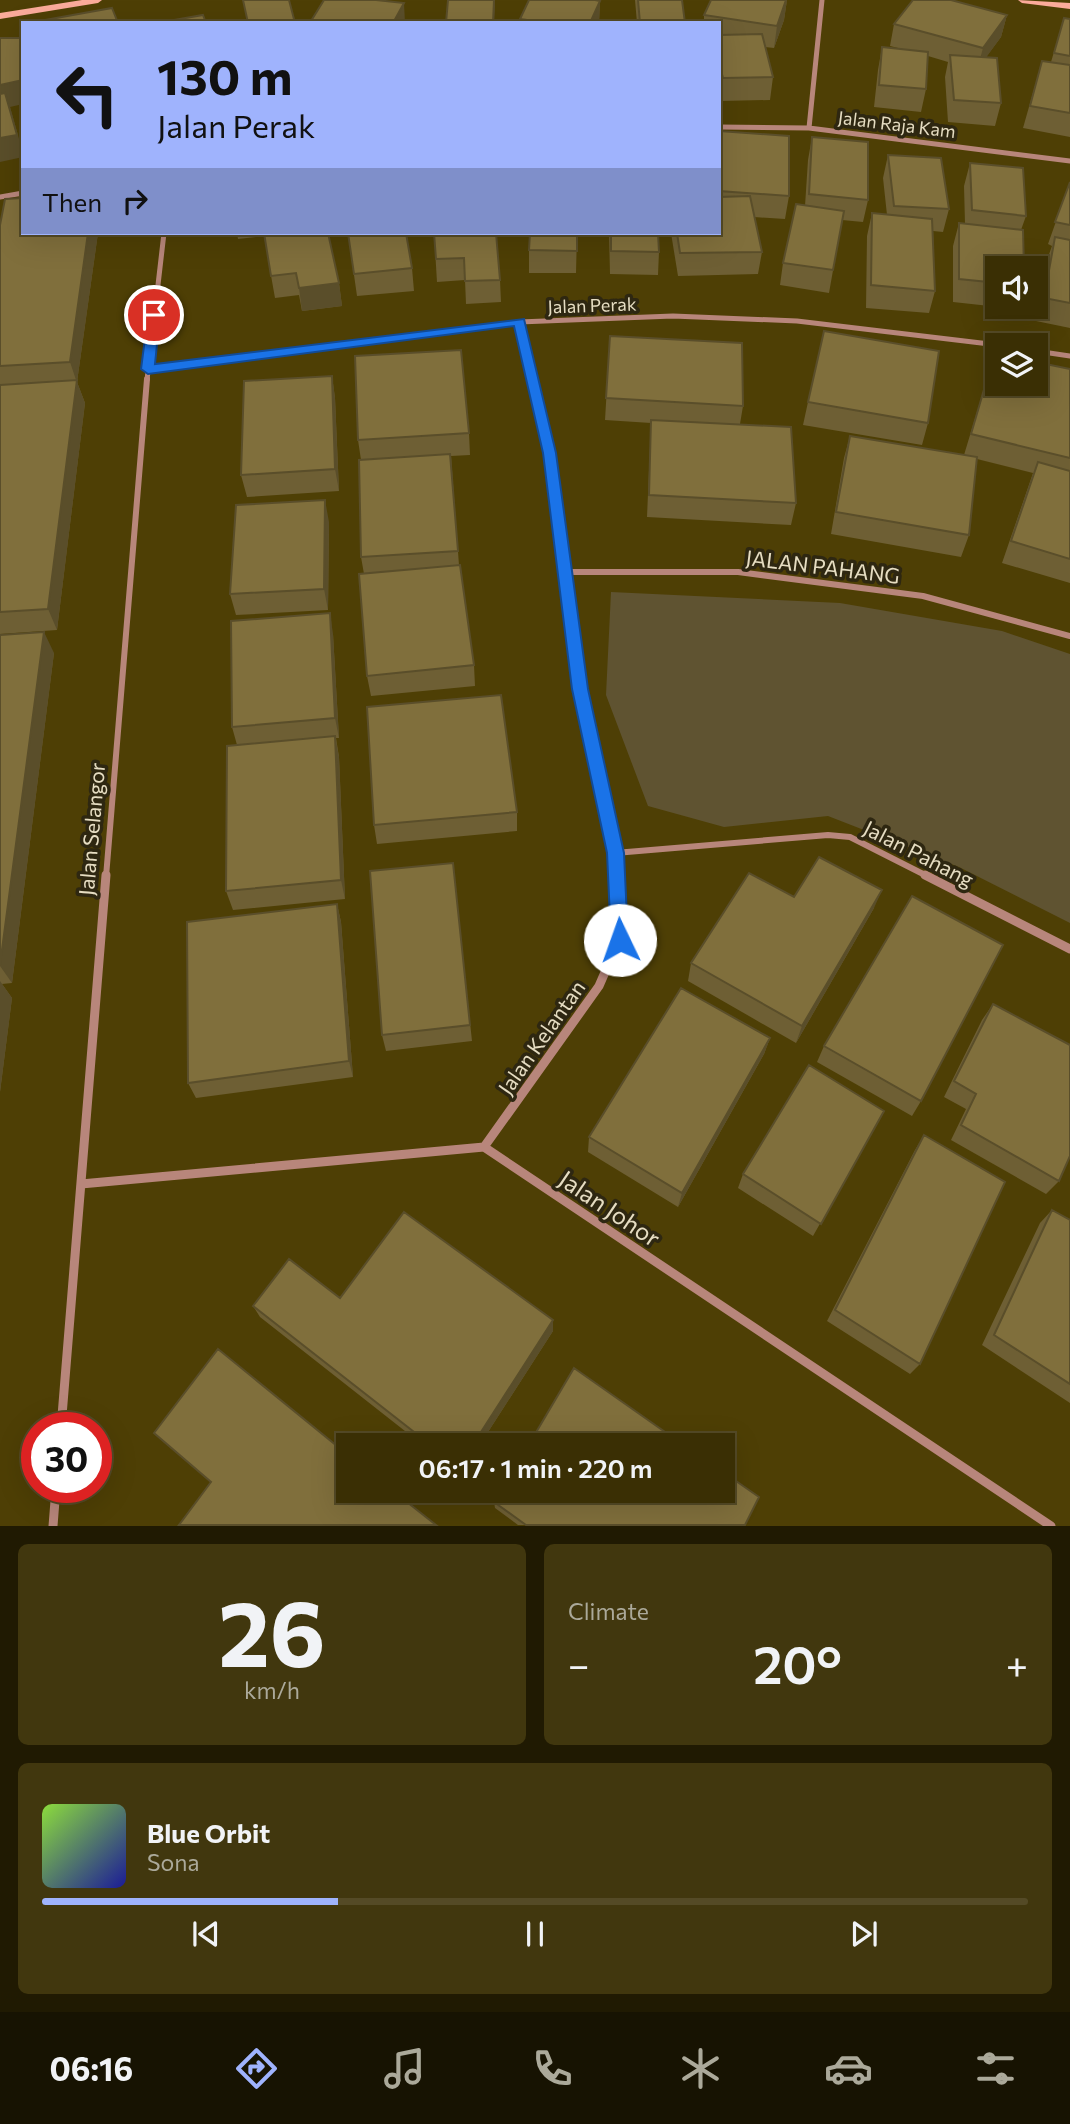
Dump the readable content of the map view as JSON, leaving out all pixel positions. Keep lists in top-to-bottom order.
{
  "streets": {
    "street": [
      "Jalan Raja Kam",
      "Jalan Perak",
      "JALAN PAHANG",
      "Jalan Selangor",
      "Jalan Pahang",
      "Jalan Kelantan",
      "Jalan Johor"
    ]
  },
  "crossings": [
    ["Jalan Perak", "Jalan Selangor"],
    ["Jalan Perak", "Jalan Kelantan"],
    ["JALAN PAHANG", "Jalan Kelantan"],
    ["Jalan Pahang", "Jalan Kelantan"],
    ["Jalan Kelantan", "Jalan Johor"]
  ],
  "page": {
    "turn": ["130 m", "Jalan Perak"],
    "then": "Then",
    "limit": "30",
    "trip": "06:17 · 1 min · 220 m",
    "tile": [
      ["26", "km/h"],
      "Climate"
    ],
    "heat": ["−", "20°", "+"],
    "song": ["Blue Orbit", "Sona"],
    "tabs": "06:16"
  }
}
